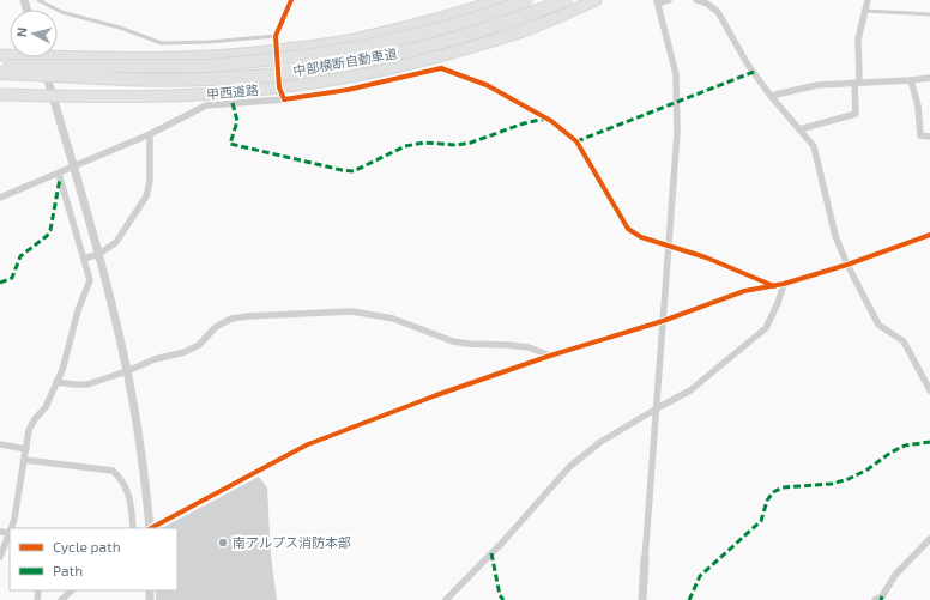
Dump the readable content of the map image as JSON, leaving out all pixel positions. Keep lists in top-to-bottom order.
{
  "streets": {
    "highway": ["中部横断自動車道", "甲西道路"]
  },
  "places": ["南アルプス消防本部"],
  "legend": ["Cycle path", "Path"],
  "north": "left"
}
